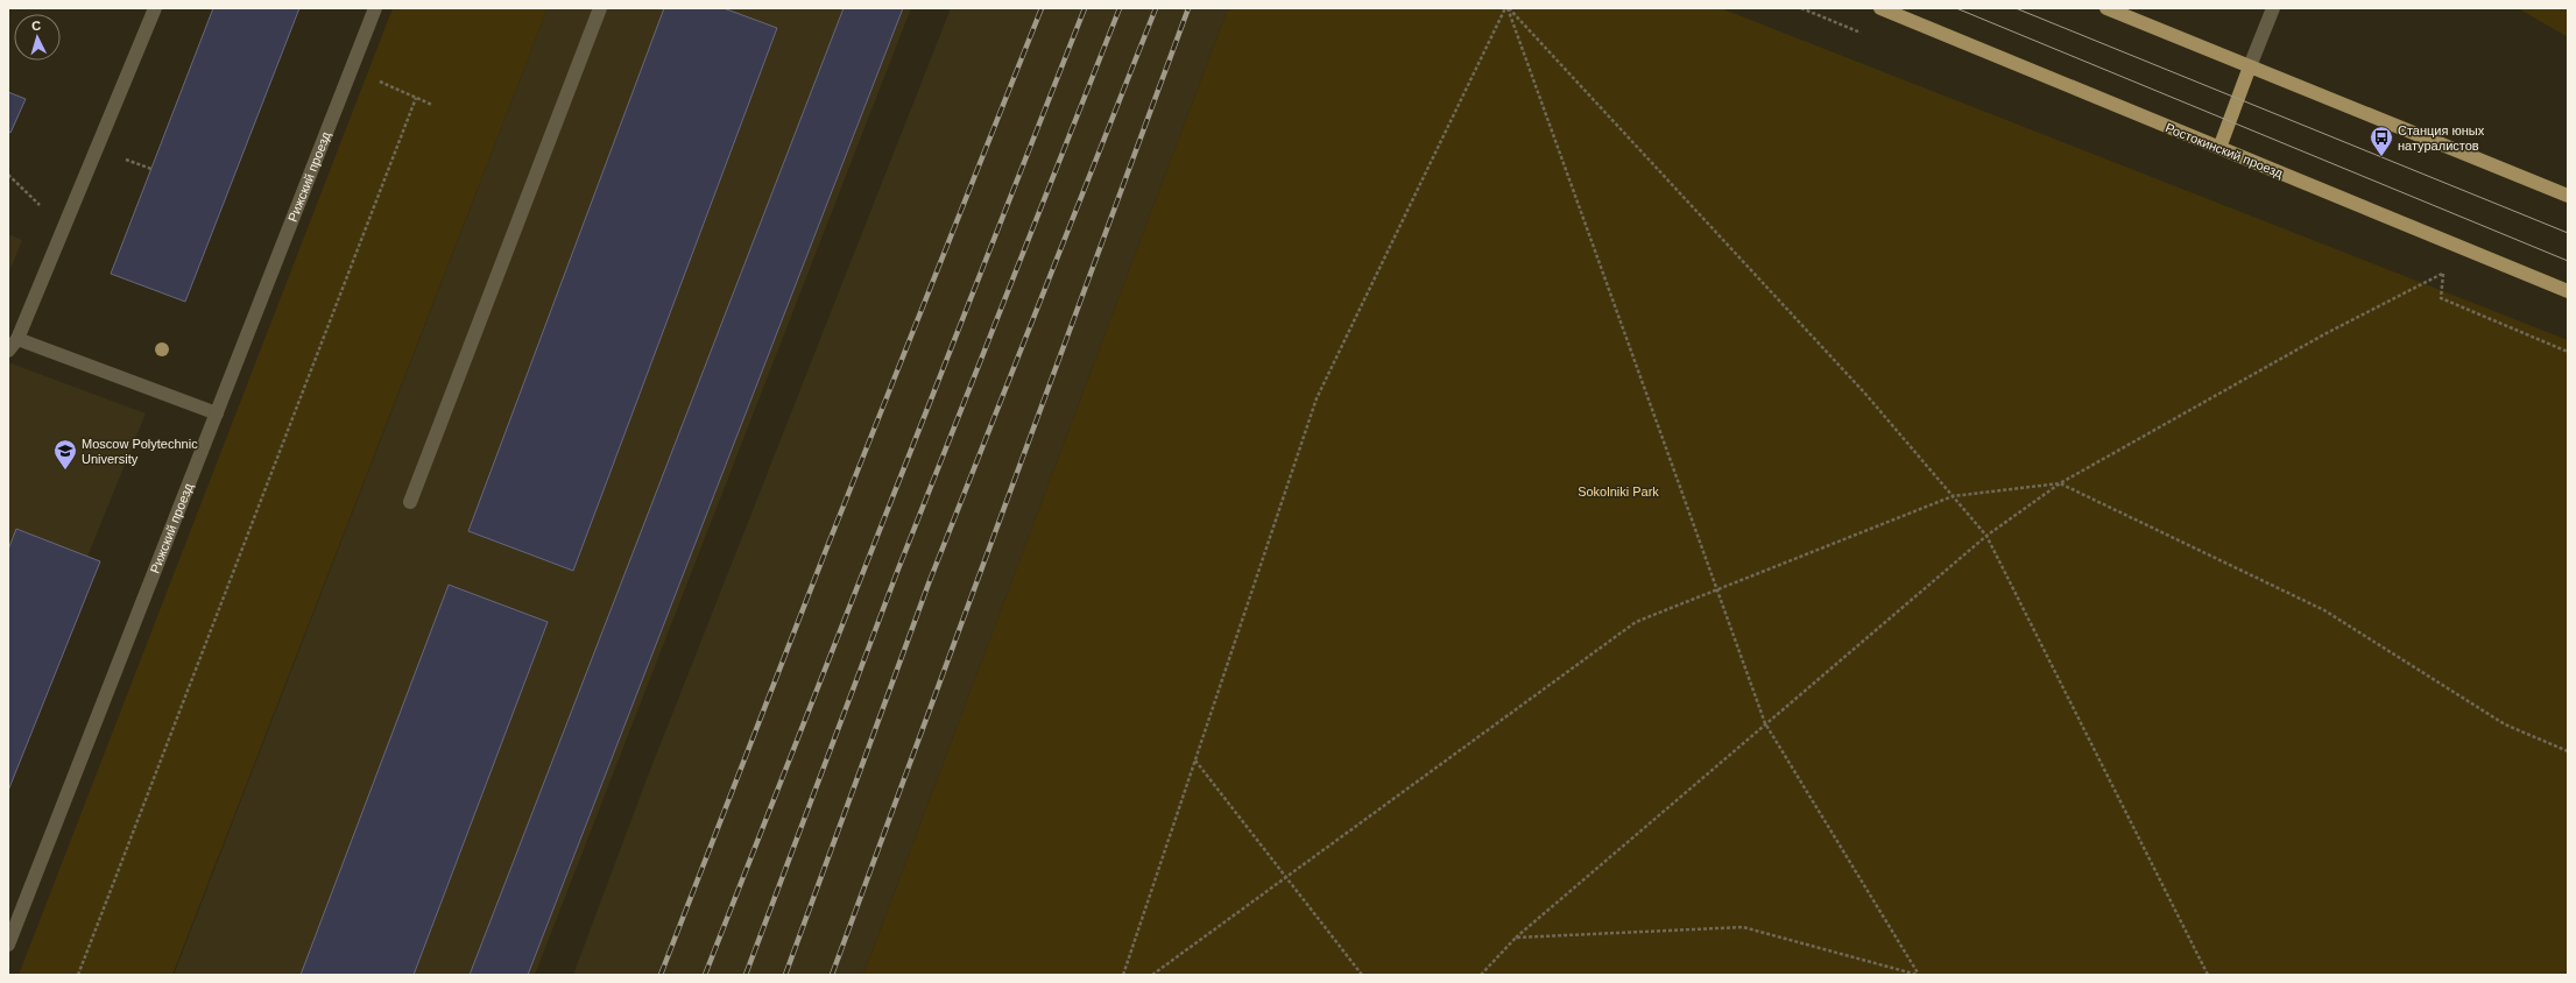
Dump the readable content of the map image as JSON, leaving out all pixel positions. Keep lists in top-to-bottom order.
{
  "streets": {
    "main road": ["Ростокинский проезд"],
    "street": ["Рижский проезд"]
  },
  "parks": ["Sokolniki Park"],
  "places": {
    "bus stop": ["Станция юных натуралистов"],
    "school or university": ["Moscow Polytechnic University"]
  },
  "north": "top"
}
